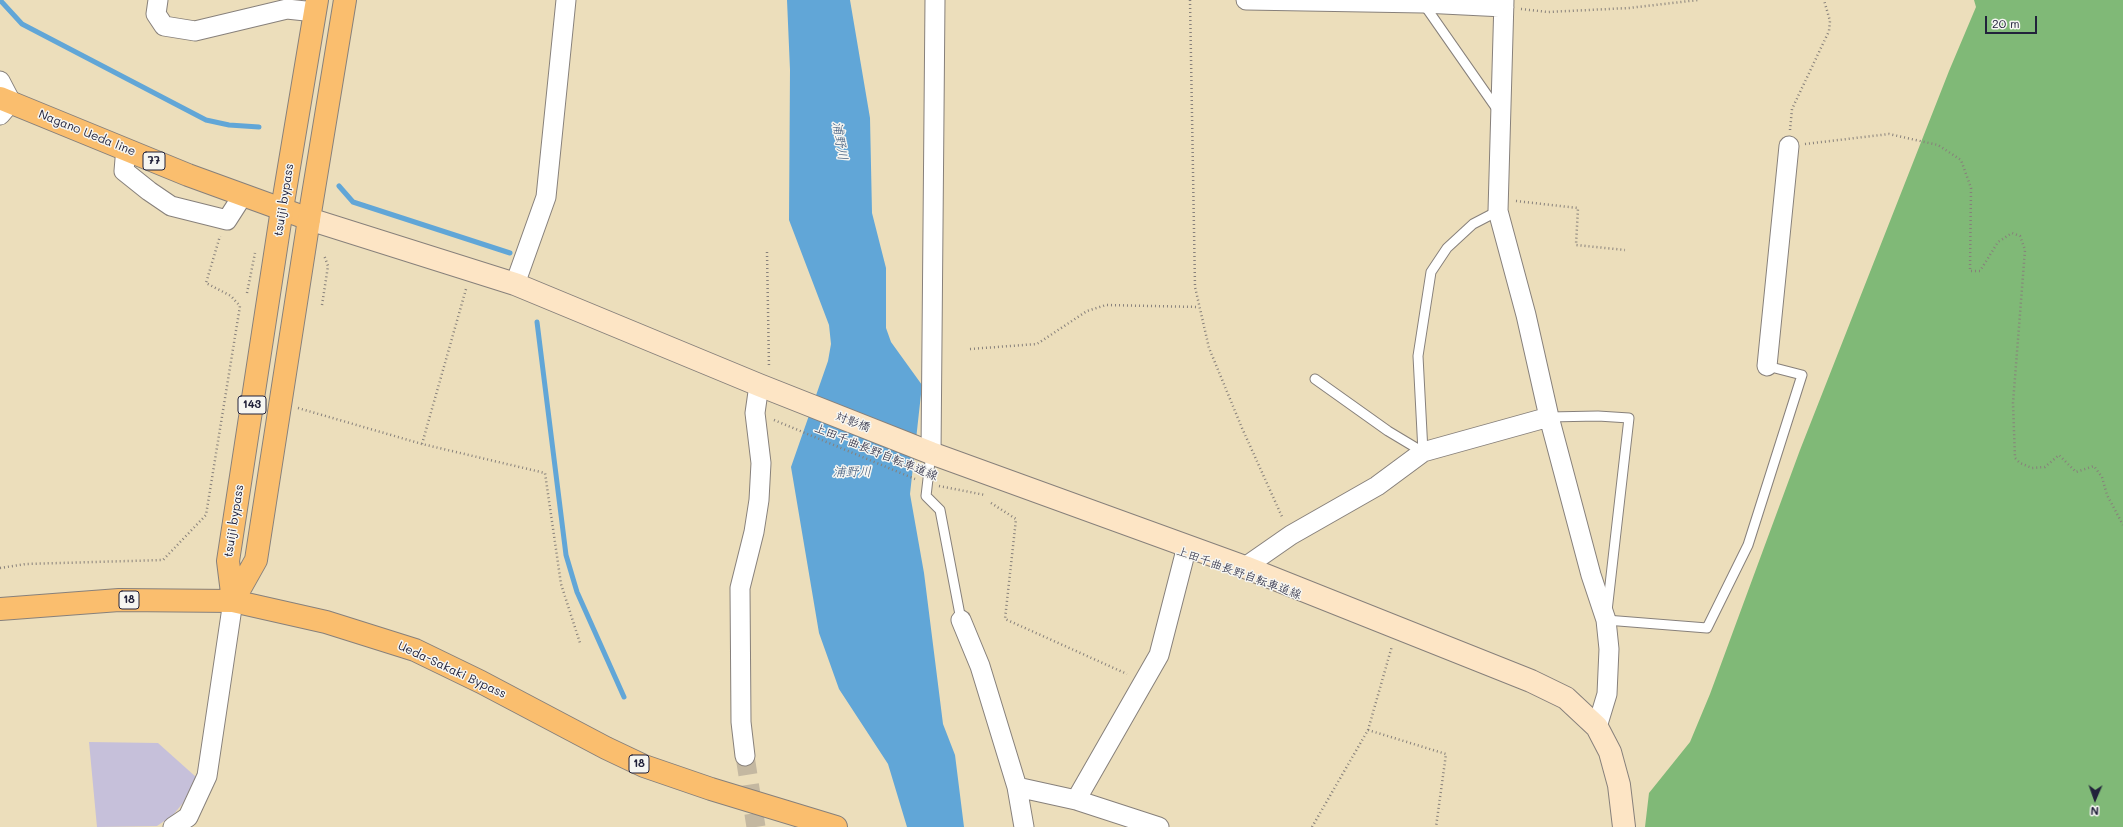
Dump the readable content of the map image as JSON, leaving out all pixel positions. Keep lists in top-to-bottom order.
{
  "streets": {
    "main road": [
      "Nagano Ueda line",
      "77",
      "tsuiji bypass",
      "143",
      "18",
      "Ueda-Sakaki Bypass"
    ],
    "street": ["対影橋"],
    "path": ["上田千曲長野自転車道線"]
  },
  "crossings": [
    ["Nagano Ueda line", "tsuiji bypass"],
    ["Nagano Ueda line", "143"],
    ["Nagano Ueda line", "対影橋"],
    ["tsuiji bypass", "143"],
    ["tsuiji bypass", "Ueda-Sakaki Bypass"],
    ["143", "対影橋"],
    ["143", "Ueda-Sakaki Bypass"]
  ],
  "water": ["浦野川"],
  "scale_bar": "20 m",
  "north": "bottom"
}
